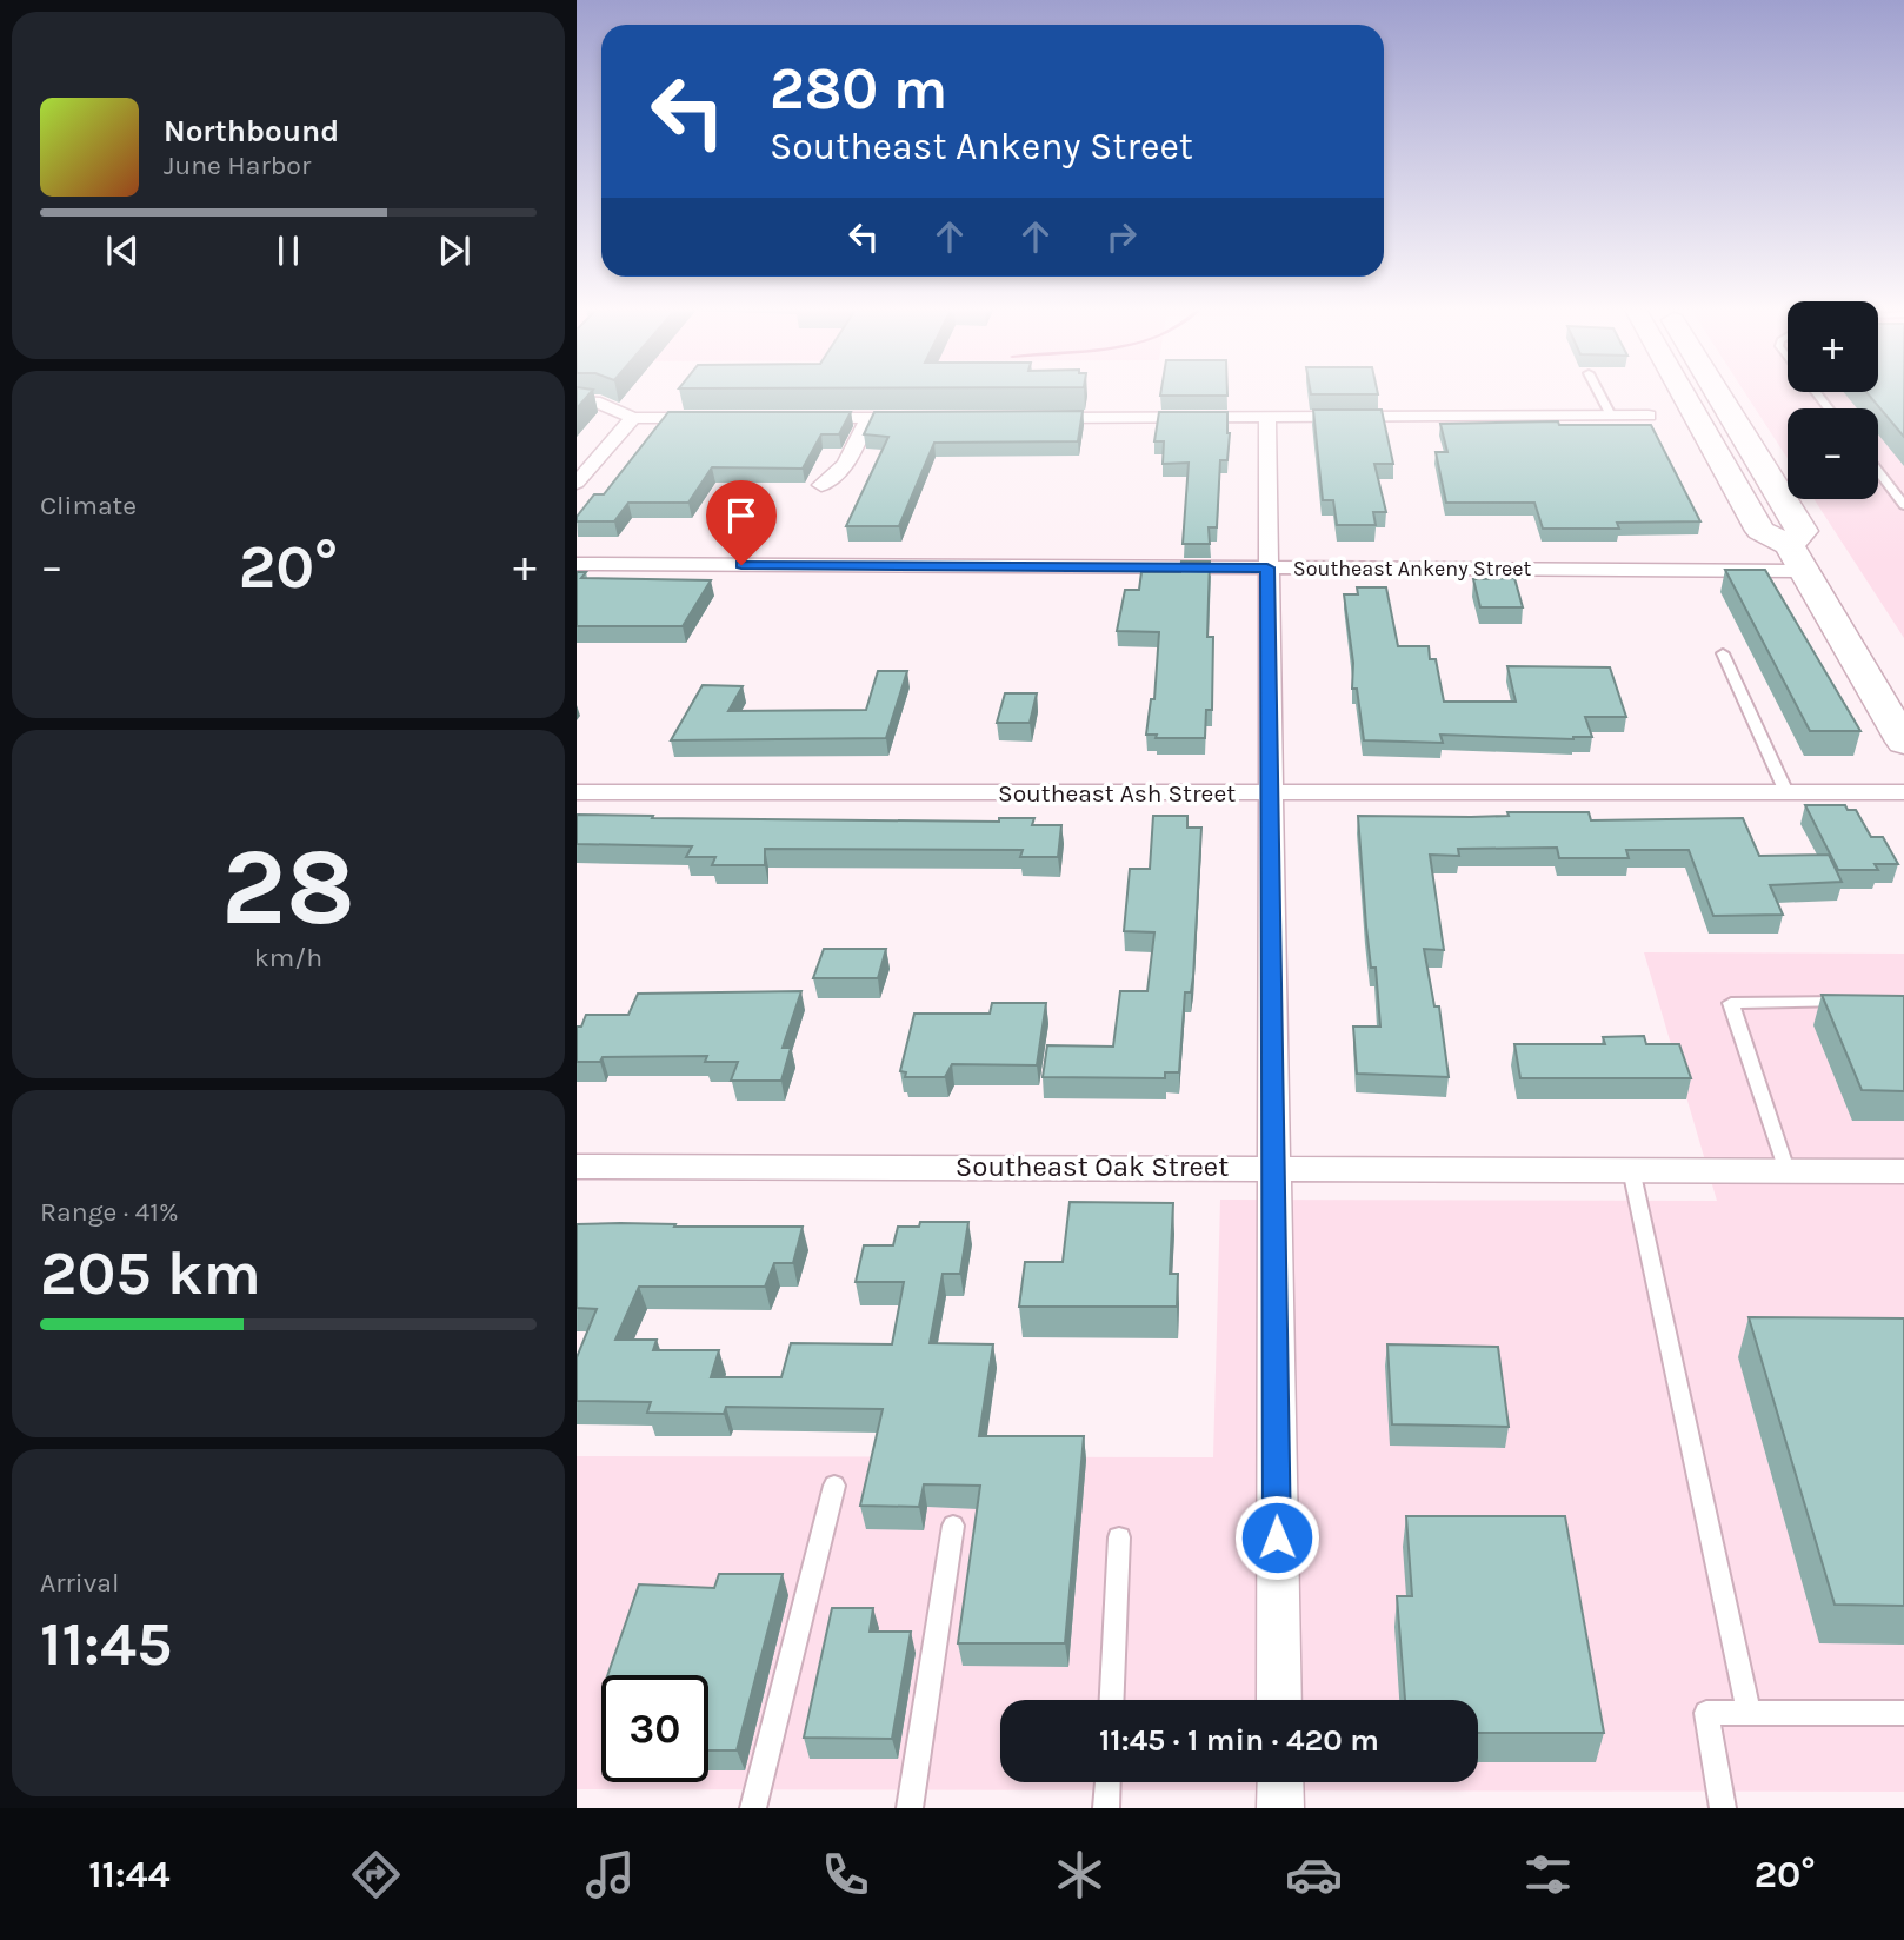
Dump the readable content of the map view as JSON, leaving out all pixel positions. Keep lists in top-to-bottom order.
{
  "streets": {
    "street": ["Southeast Ankeny Street", "Southeast Ash Street", "Southeast Oak Street"]
  },
  "page": {
    "turn": ["280 m", "Southeast Ankeny Street"],
    "song": ["Northbound", "June Harbor"],
    "map_buttons": ["+", "−"],
    "tile": [
      "Climate",
      ["28", "km/h"],
      ["Range · 41%", "205 km"],
      ["Arrival", "11:45"]
    ],
    "heat": ["−", "20°", "+"],
    "limit": "30",
    "trip": "11:45 · 1 min · 420 m",
    "tabs": ["11:44", "20°"]
  }
}
